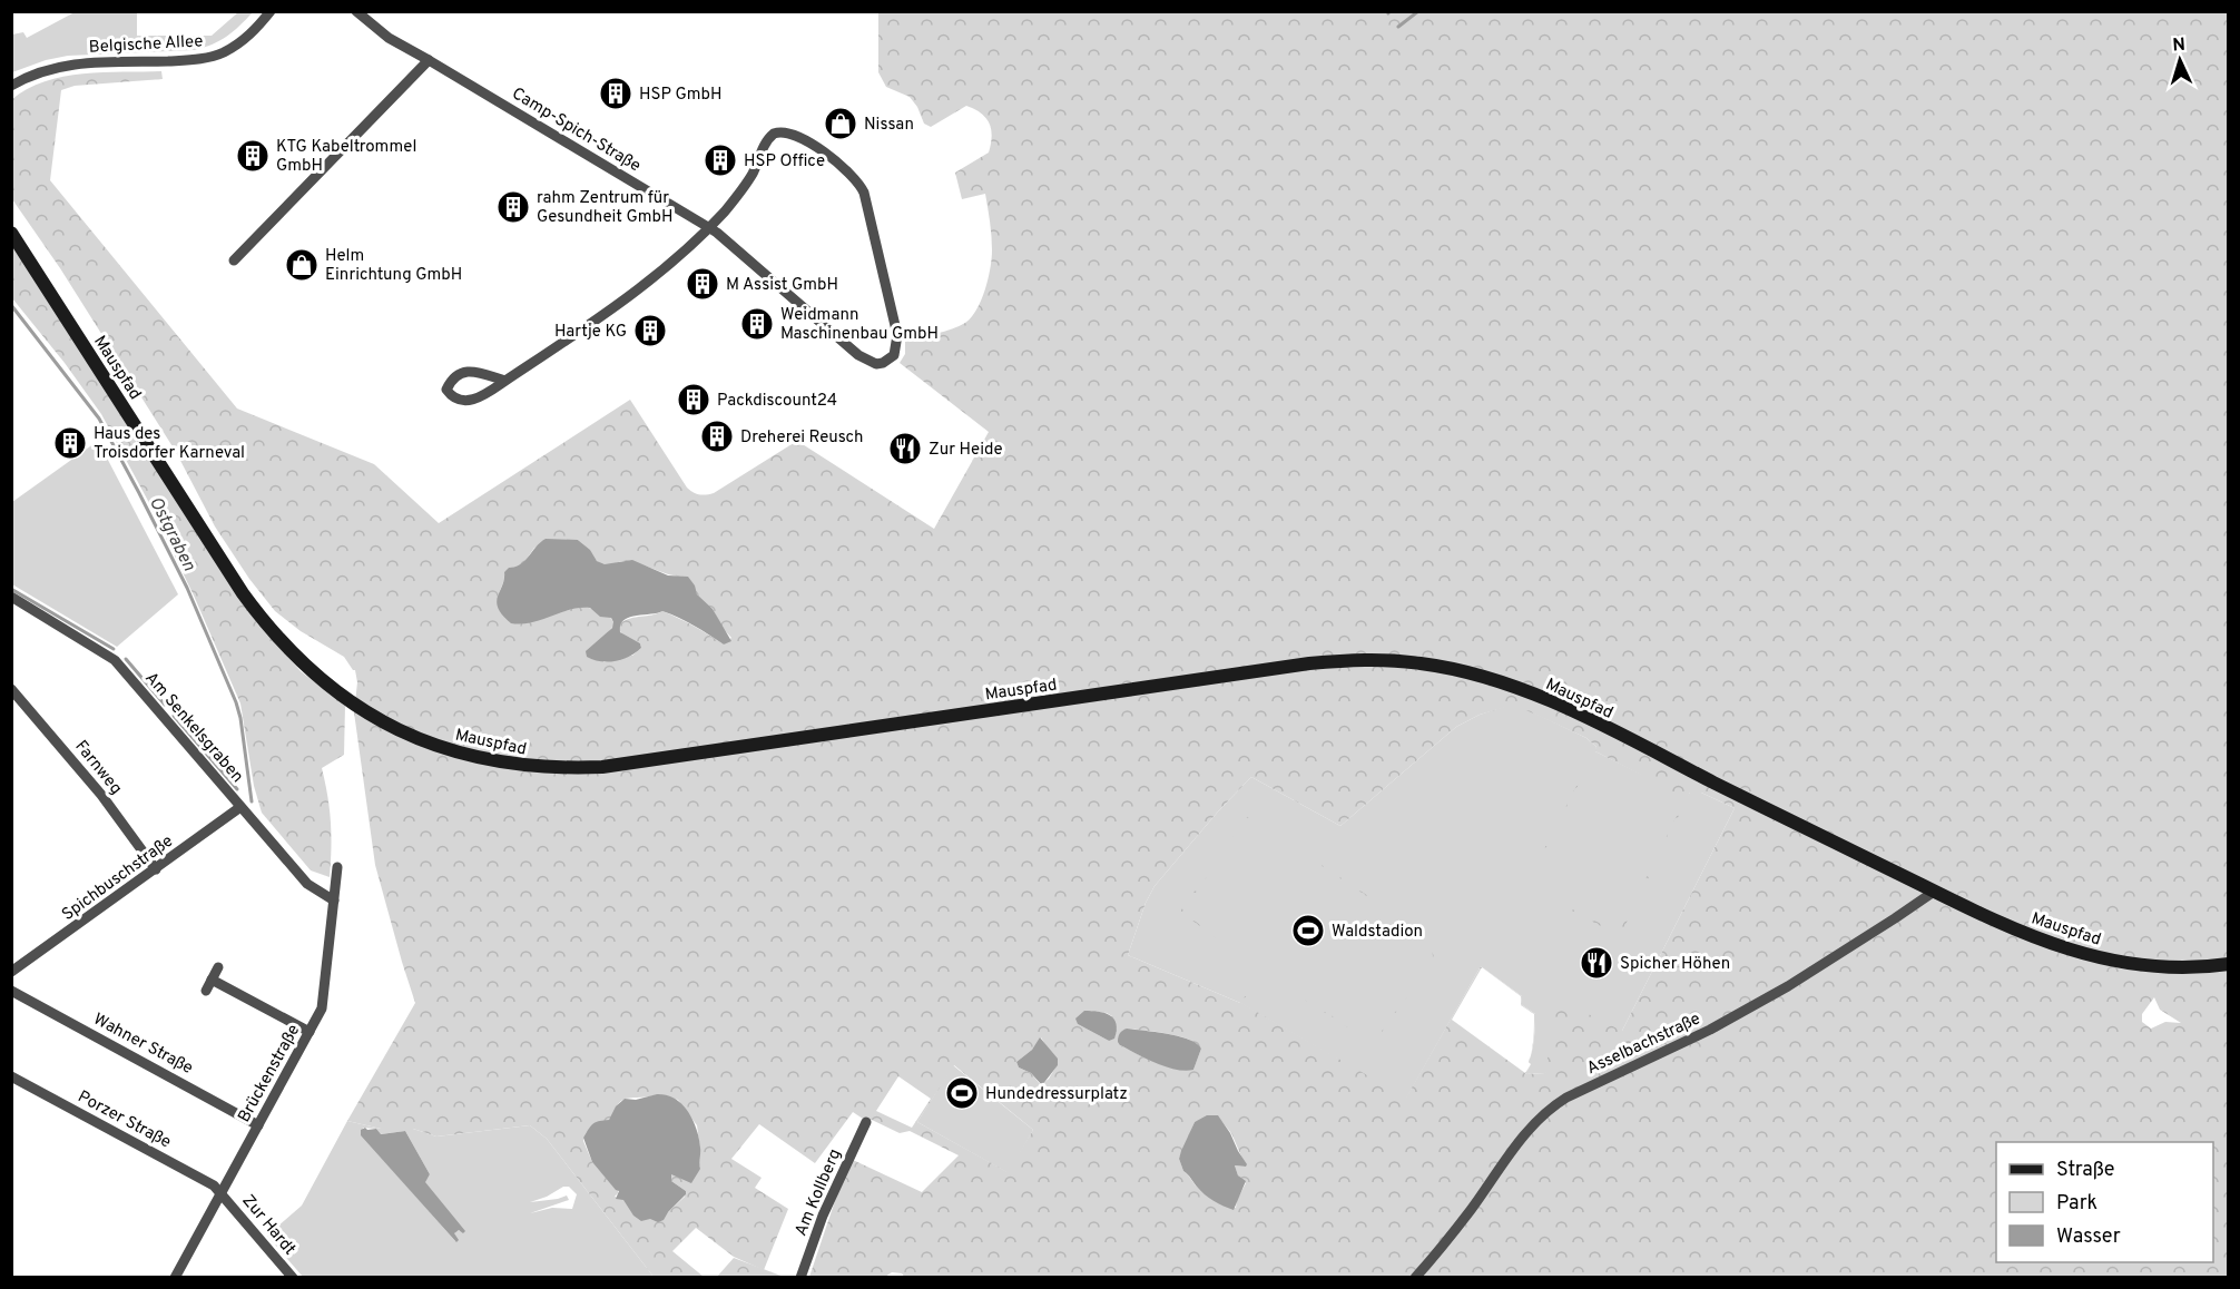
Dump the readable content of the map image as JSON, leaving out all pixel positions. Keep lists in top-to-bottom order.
{
  "streets": {
    "street": [
      "Belgische Allee",
      "Camp-Spich-Straße",
      "Mauspfad",
      "Am Senkelsgraben",
      "Farnweg",
      "Spichbuschstraße",
      "Wahner Straße",
      "Asselbachstraße",
      "Brückenstraße",
      "Porzer Straße",
      "Am Kollberg",
      "Zur Hardt"
    ]
  },
  "crossings": [
    ["Mauspfad", "Asselbachstraße"],
    ["Am Senkelsgraben", "Spichbuschstraße"],
    ["Am Senkelsgraben", "Brückenstraße"],
    ["Farnweg", "Spichbuschstraße"],
    ["Wahner Straße", "Brückenstraße"],
    ["Brückenstraße", "Porzer Straße"],
    ["Brückenstraße", "Zur Hardt"],
    ["Porzer Straße", "Zur Hardt"]
  ],
  "water": ["Ostgraben"],
  "places": {
    "building": [
      "HSP GmbH",
      "KTG Kabeltrommel GmbH",
      "HSP Office",
      "rahm Zentrum für Gesundheit GmbH",
      "M Assist GmbH",
      "Weidmann Maschinenbau GmbH",
      "Hartje KG",
      "Packdiscount24",
      "Dreherei Reusch",
      "Haus des Troisdorfer Karneval"
    ],
    "shop": ["Nissan", "Helm Einrichtung GmbH"],
    "restaurant": ["Zur Heide", "Spicher Höhen"],
    "sports": ["Waldstadion", "Hundedressurplatz"]
  },
  "legend": ["Straße", "Park", "Wasser"],
  "north": "top"
}
